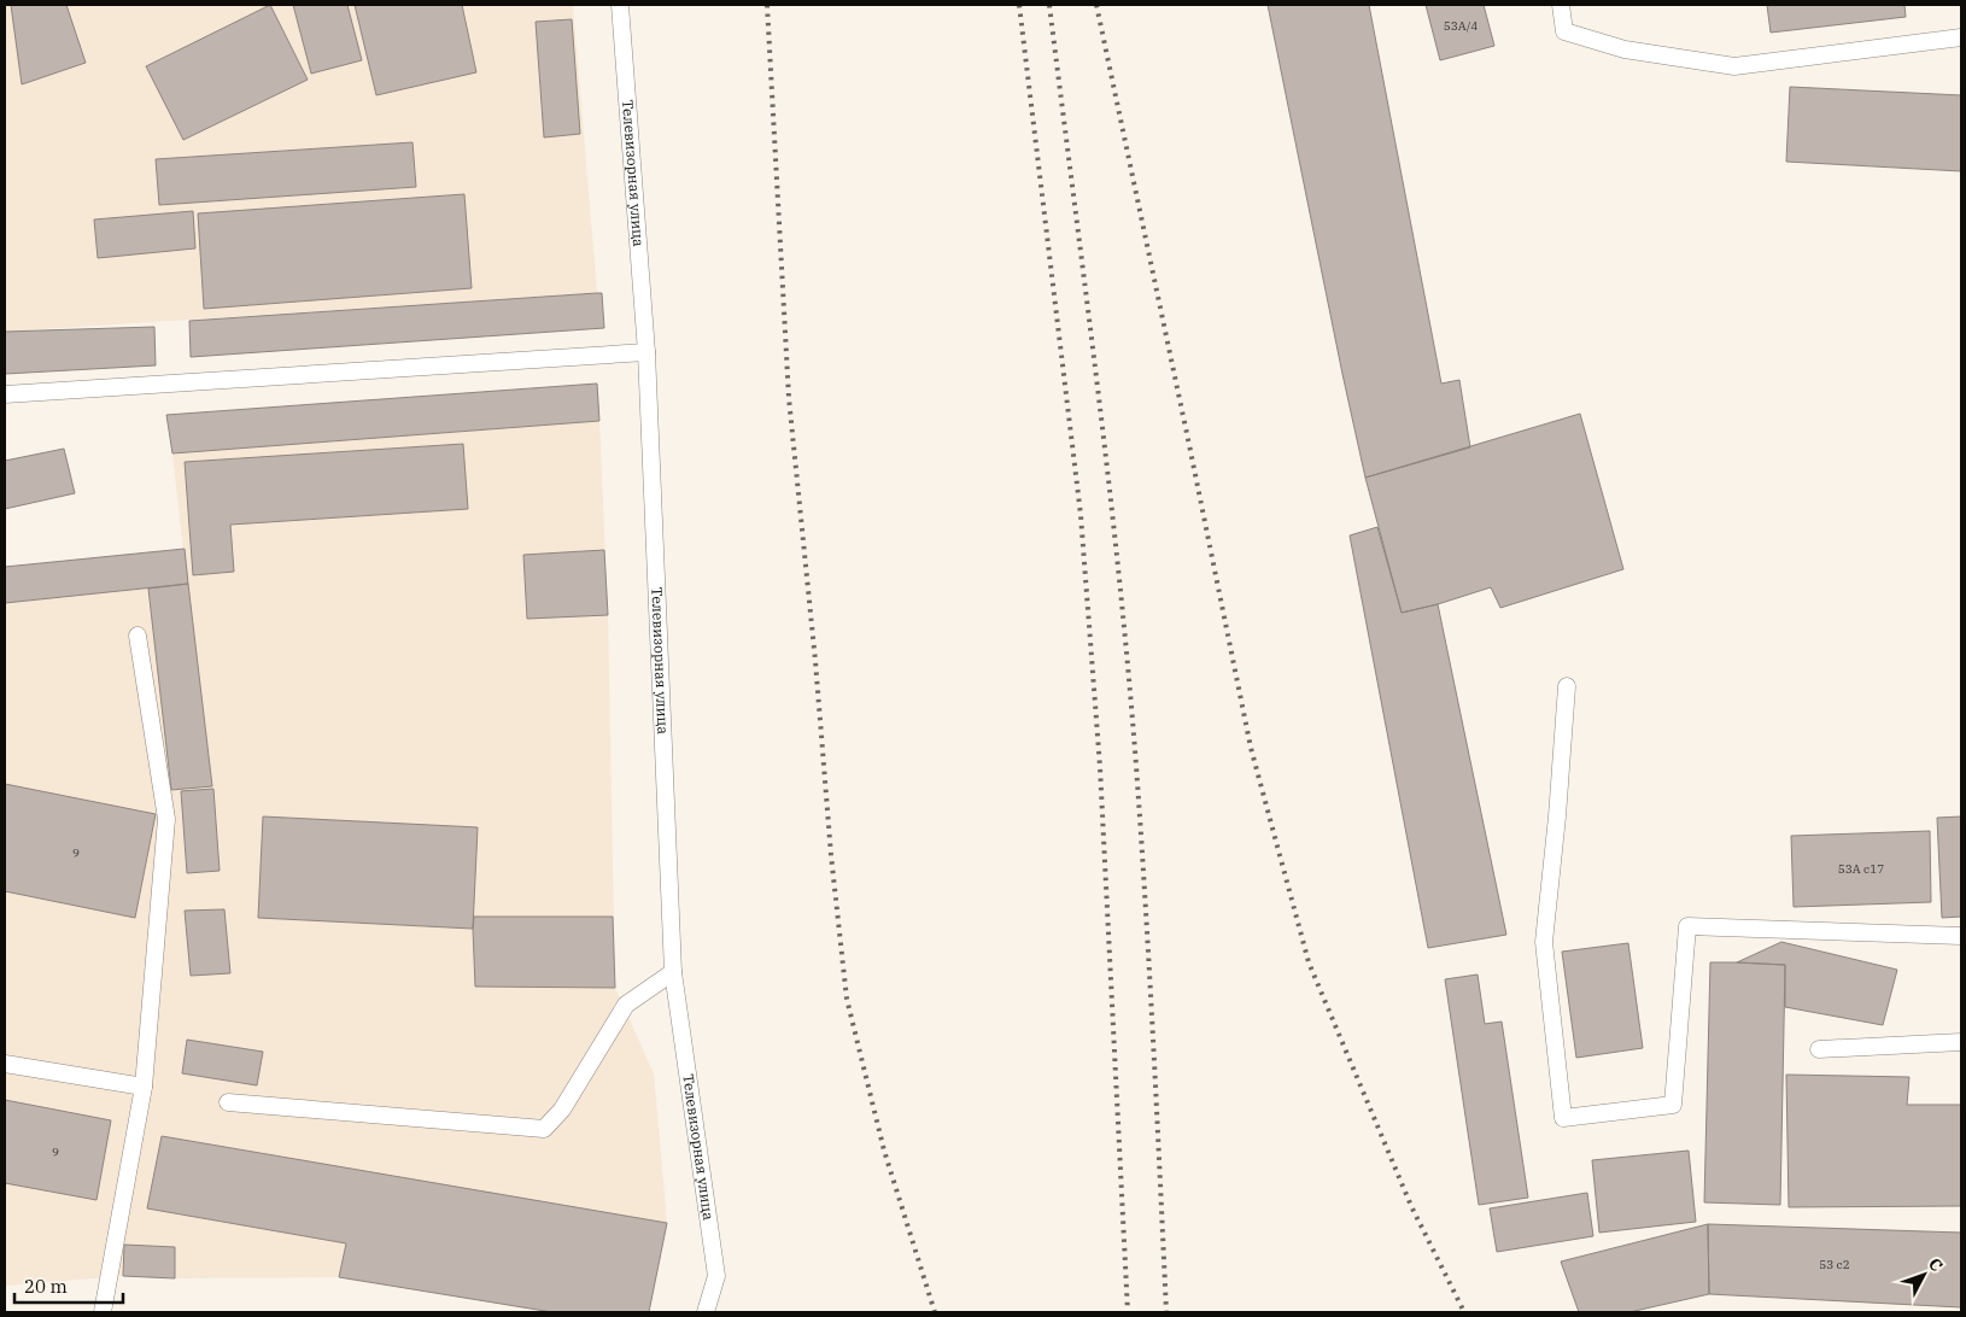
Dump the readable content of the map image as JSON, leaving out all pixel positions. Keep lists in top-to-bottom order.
{
  "streets": {
    "lane": ["Телевизорная улица"]
  },
  "house_numbers": [
    "53А/4",
    "9",
    "53А с17",
    "9",
    "53 с2"
  ],
  "scale_bar": "20 m",
  "north": "top right"
}
